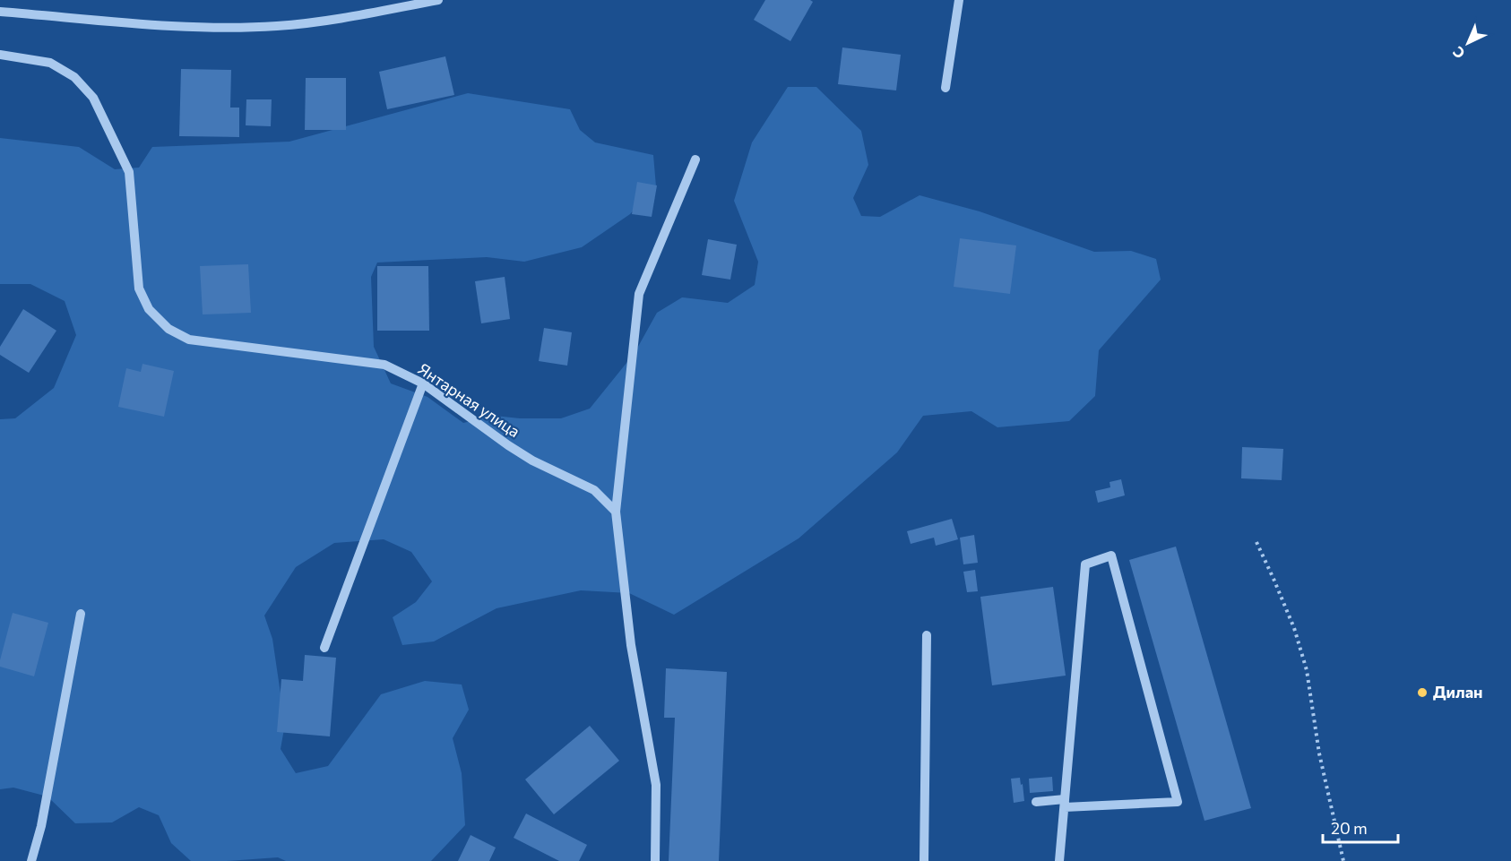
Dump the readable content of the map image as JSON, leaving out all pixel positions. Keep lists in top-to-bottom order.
{
  "streets": {
    "street": ["Янтарная улица"]
  },
  "places": ["Дилан"],
  "scale_bar": "20 m",
  "north": "bottom left"
}
